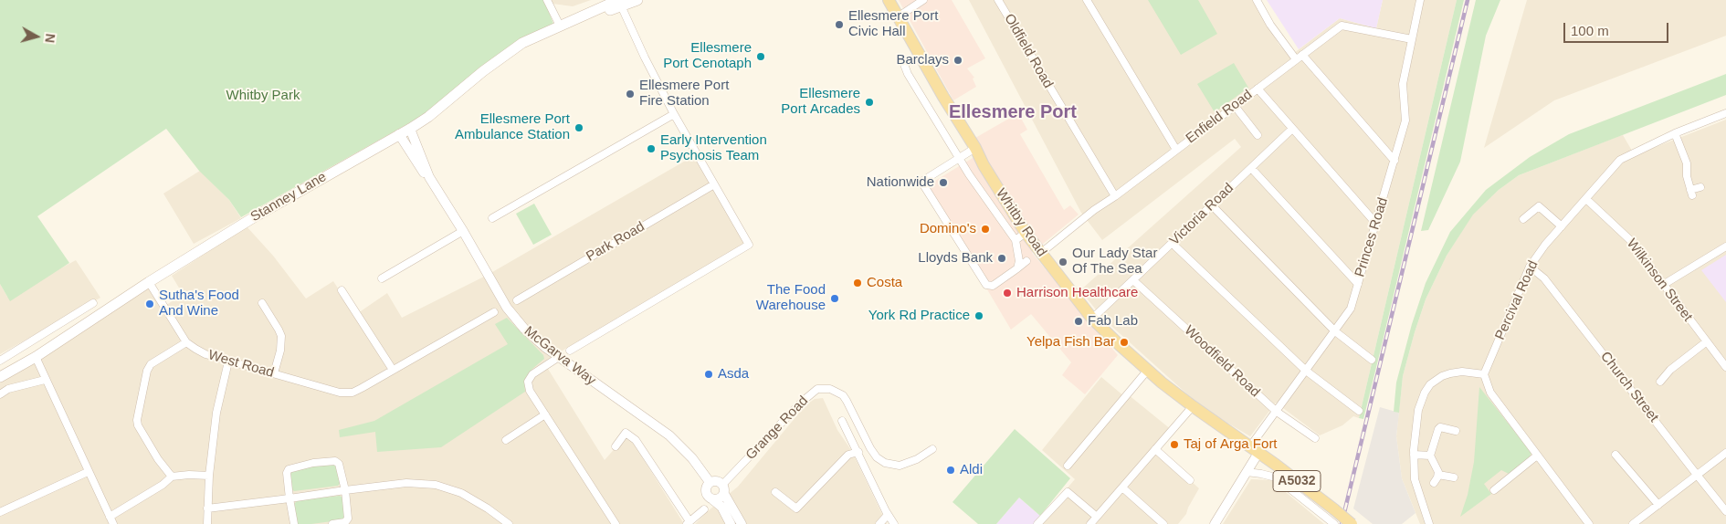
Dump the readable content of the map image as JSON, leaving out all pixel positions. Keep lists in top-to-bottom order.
{
  "streets": {
    "main road": ["Stanney Lane", "Whitby Road", "A5032"],
    "street": [
      "Oldfield Road",
      "Enfield Road",
      "Victoria Road",
      "Princes Road",
      "Park Road",
      "Wilkinson Street",
      "Percival Road",
      "McGarva Way",
      "Woodfield Road",
      "West Road",
      "Church Street",
      "Grange Road"
    ]
  },
  "crossings": [
    ["Oldfield Road", "Enfield Road"],
    ["Enfield Road", "Whitby Road"],
    ["Enfield Road", "Princes Road"],
    ["Stanney Lane", "McGarva Way"],
    ["Stanney Lane", "West Road"],
    ["Victoria Road", "Whitby Road"],
    ["Victoria Road", "Woodfield Road"],
    ["Whitby Road", "Princes Road"],
    ["Princes Road", "Woodfield Road"],
    ["Wilkinson Street", "Percival Road"],
    ["Percival Road", "Church Street"],
    ["McGarva Way", "Grange Road"]
  ],
  "districts": ["Ellesmere Port"],
  "parks": ["Whitby Park"],
  "places": [
    "Ellesmere Port Civic Hall",
    "Ellesmere Port Cenotaph",
    "Barclays",
    "Ellesmere Port Fire Station",
    "Ellesmere Port Arcades",
    "Ellesmere Port Ambulance Station",
    "Early Intervention Psychosis Team",
    "Nationwide",
    "Domino's",
    "Lloyds Bank",
    "Our Lady Star Of The Sea",
    "Costa",
    "Harrison Healthcare",
    "The Food Warehouse",
    "Sutha's Food And Wine",
    "York Rd Practice",
    "Fab Lab",
    "Yelpa Fish Bar",
    "Asda",
    "Taj of Arga Fort",
    "Aldi"
  ],
  "scale_bar": "100 m",
  "north": "right"
}
